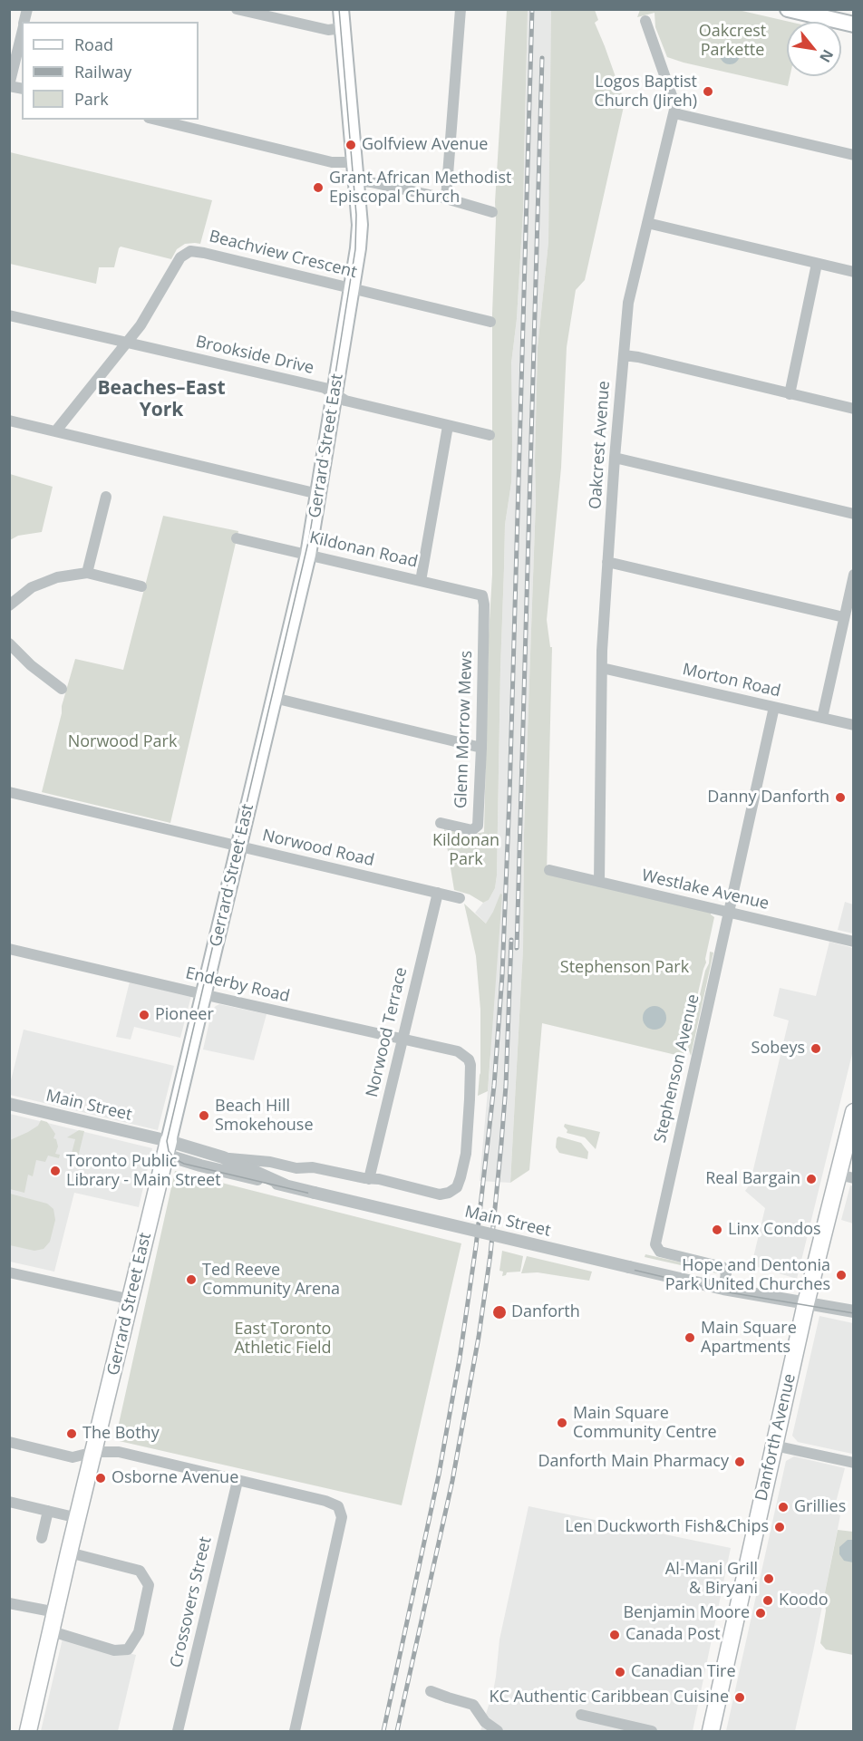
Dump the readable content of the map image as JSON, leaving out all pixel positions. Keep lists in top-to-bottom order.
{
  "streets": {
    "main road": ["Gerrard Street East", "Danforth Avenue"],
    "street": [
      "Beachview Crescent",
      "Brookside Drive",
      "Oakcrest Avenue",
      "Kildonan Road",
      "Morton Road",
      "Glenn Morrow Mews",
      "Norwood Road",
      "Westlake Avenue",
      "Enderby Road",
      "Norwood Terrace",
      "Stephenson Avenue",
      "Main Street",
      "Crossovers Street"
    ]
  },
  "crossings": [
    ["Beachview Crescent", "Brookside Drive"],
    ["Beachview Crescent", "Gerrard Street East"],
    ["Brookside Drive", "Gerrard Street East"],
    ["Oakcrest Avenue", "Morton Road"],
    ["Oakcrest Avenue", "Westlake Avenue"],
    ["Gerrard Street East", "Kildonan Road"],
    ["Gerrard Street East", "Norwood Road"],
    ["Gerrard Street East", "Enderby Road"],
    ["Gerrard Street East", "Main Street"],
    ["Kildonan Road", "Glenn Morrow Mews"],
    ["Morton Road", "Stephenson Avenue"],
    ["Norwood Road", "Norwood Terrace"],
    ["Westlake Avenue", "Stephenson Avenue"],
    ["Enderby Road", "Norwood Terrace"],
    ["Enderby Road", "Main Street"],
    ["Norwood Terrace", "Main Street"],
    ["Stephenson Avenue", "Main Street"],
    ["Main Street", "Danforth Avenue"]
  ],
  "districts": ["Beaches–East York"],
  "parks": [
    "Oakcrest Parkette",
    "Norwood Park",
    "Kildonan Park",
    "Stephenson Park",
    "East Toronto Athletic Field"
  ],
  "places": [
    "Logos Baptist Church (Jireh)",
    "Golfview Avenue",
    "Grant African Methodist Episcopal Church",
    "Danny Danforth",
    "Pioneer",
    "Sobeys",
    "Beach Hill Smokehouse",
    "Toronto Public Library - Main Street",
    "Real Bargain",
    "Linx Condos",
    "Hope and Dentonia Park United Churches",
    "Ted Reeve Community Arena",
    "Danforth",
    "Main Square Apartments",
    "Main Square Community Centre",
    "The Bothy",
    "Danforth Main Pharmacy",
    "Osborne Avenue",
    "Grillies",
    "Len Duckworth Fish&Chips",
    "Al-Mani Grill & Biryani",
    "Koodo",
    "Benjamin Moore",
    "Canada Post",
    "Canadian Tire",
    "KC Authentic Caribbean Cuisine"
  ],
  "legend": ["Road", "Railway", "Park"],
  "north": "bottom right"
}
